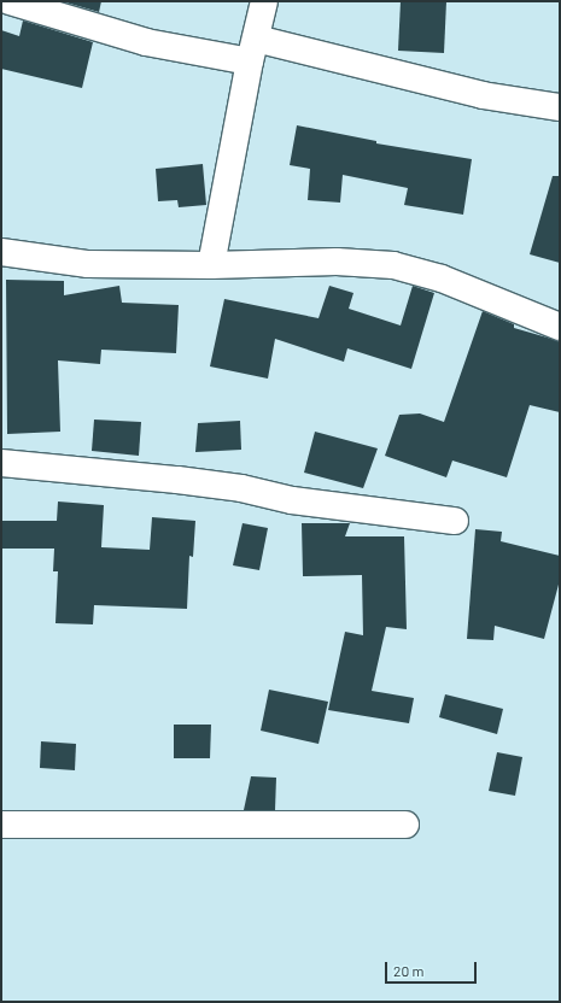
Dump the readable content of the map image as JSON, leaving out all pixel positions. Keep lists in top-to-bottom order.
{
  "scale_bar": "20 m"
}
